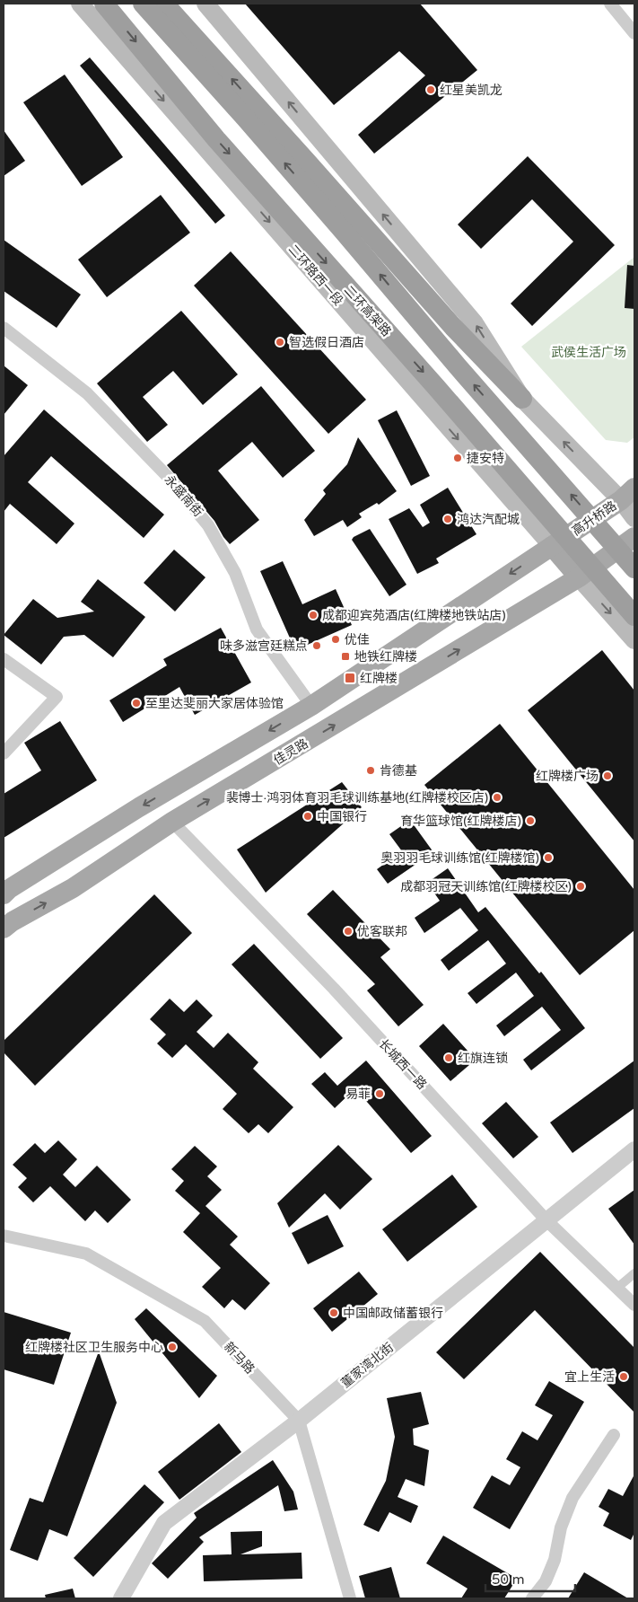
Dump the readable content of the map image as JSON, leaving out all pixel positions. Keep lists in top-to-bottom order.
{
  "streets": {
    "highway": ["二环高架路"],
    "main road": ["二环路西一段", "高升桥路", "佳灵路"],
    "street": [
      "永盛南街",
      "长城西一路",
      "新马路",
      "董家湾北街"
    ]
  },
  "crossings": [
    ["二环路西一段", "高升桥路"],
    ["佳灵路", "长城西一路"],
    ["长城西一路", "董家湾北街"],
    ["新马路", "董家湾北街"]
  ],
  "parks": ["武侯生活广场"],
  "places": {
    "other": [
      "红星美凯龙",
      "智选假日酒店",
      "捷安特",
      "鸿达汽配城",
      "成都迎宾苑酒店(红牌楼地铁站店)",
      "优佳",
      "味多滋宫廷糕点",
      "至里达斐丽大家居体验馆",
      "肯德基",
      "红牌楼广场",
      "裴博士·鸿羽体育羽毛球训练基地(红牌楼校区店)",
      "中国银行",
      "育华篮球馆(红牌楼店)",
      "奥羽羽毛球训练馆(红牌楼馆)",
      "成都羽冠天训练馆(红牌楼校区)",
      "优客联邦",
      "红旗连锁",
      "易菲",
      "中国邮政储蓄银行",
      "红牌楼社区卫生服务中心",
      "宜上生活"
    ],
    "transit": ["地铁红牌楼", "红牌楼"]
  },
  "scale_bar": "50 m"
}
